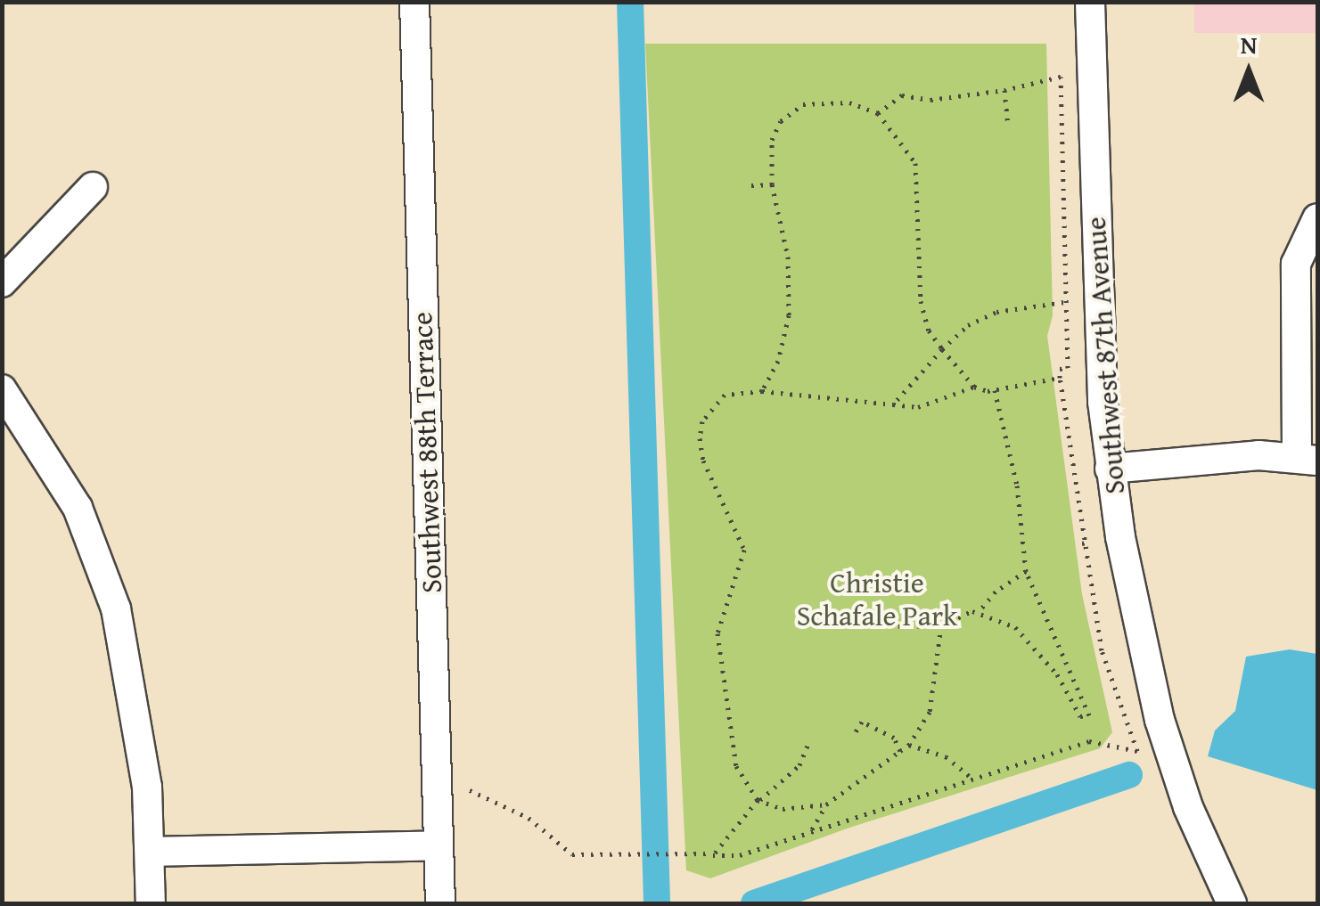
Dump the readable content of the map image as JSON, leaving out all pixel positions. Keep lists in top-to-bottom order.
{
  "streets": {
    "street": ["Southwest 87th Avenue", "Southwest 88th Terrace"]
  },
  "parks": ["Christie Schafale Park"],
  "north": "top"
}
